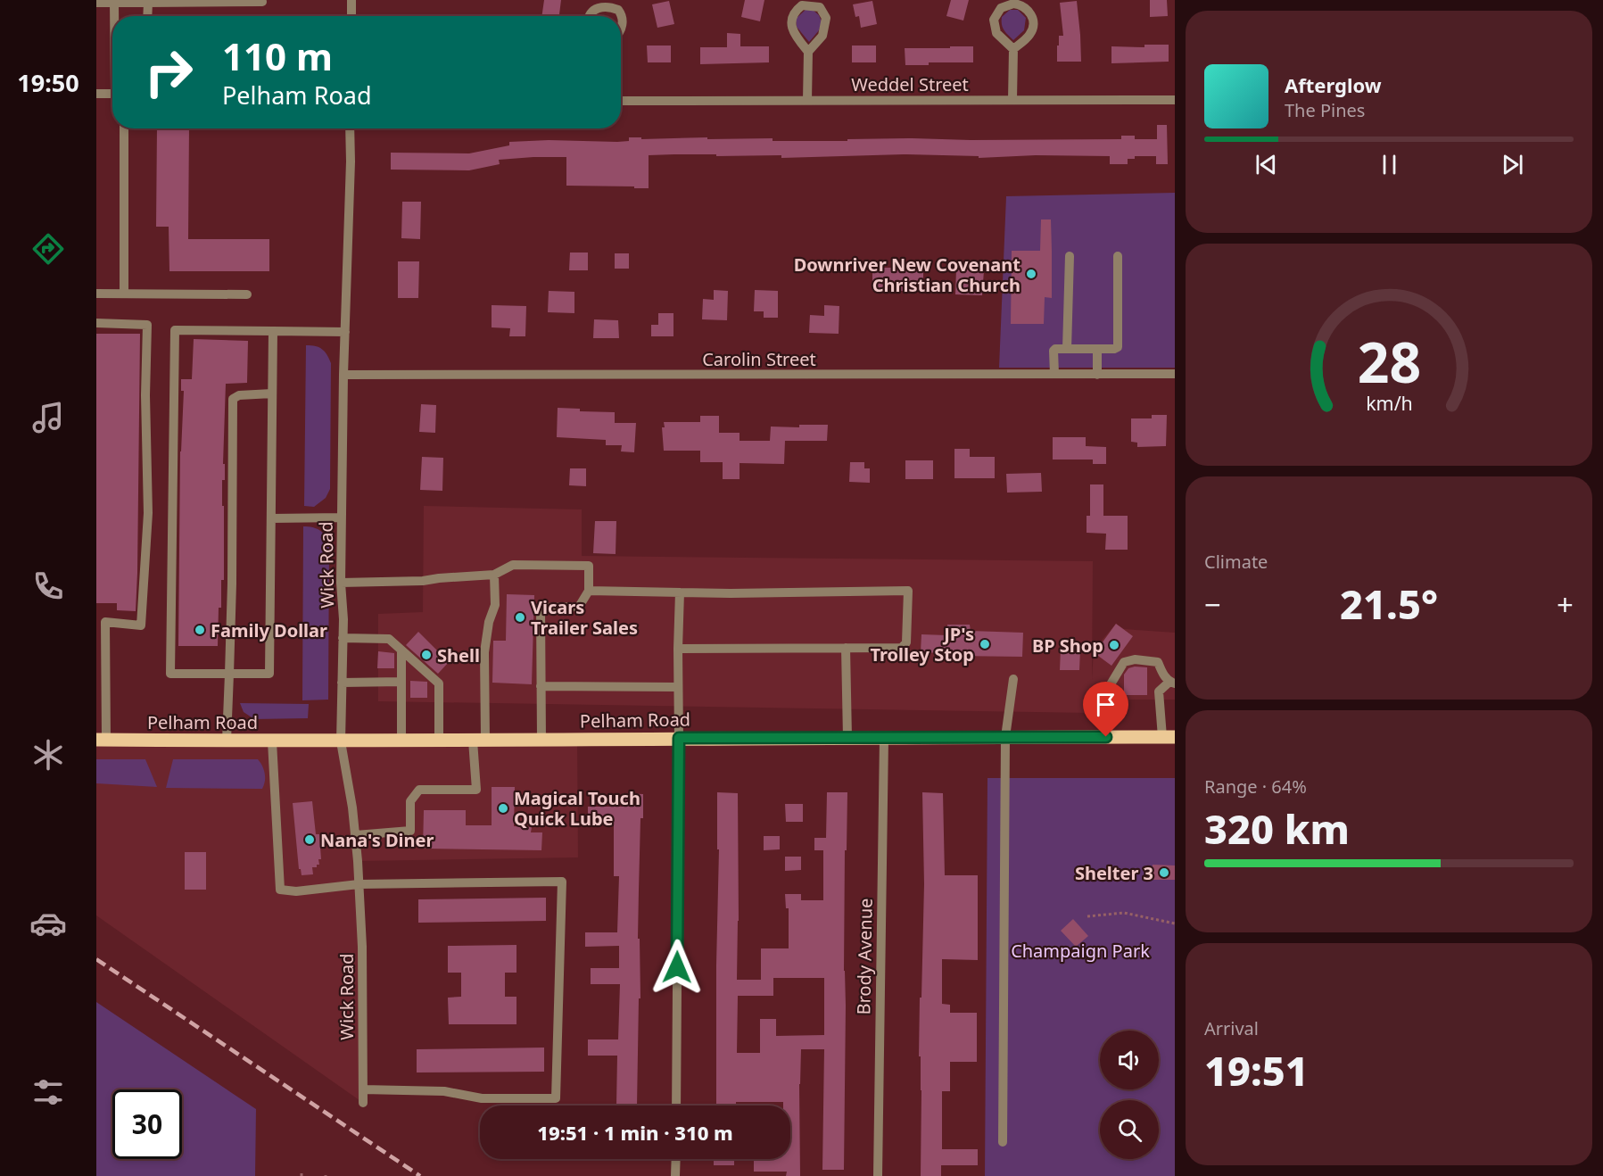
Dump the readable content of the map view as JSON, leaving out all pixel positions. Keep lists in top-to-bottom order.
{
  "streets": {
    "main road": ["Pelham Road"],
    "street": [
      "Weddel Street",
      "Carolin Street",
      "Wick Road",
      "Brody Avenue"
    ]
  },
  "crossings": [
    ["Carolin Street", "Wick Road"],
    ["Wick Road", "Pelham Road"],
    ["Pelham Road", "Brody Avenue"]
  ],
  "parks": ["Champaign Park"],
  "places": [
    "Downriver New Covenant Christian Church",
    "Vicars Trailer Sales",
    "Family Dollar",
    "JP's Trolley Stop",
    "BP Shop",
    "Shell",
    "Magical Touch Quick Lube",
    "Nana's Diner",
    "Shelter 3"
  ],
  "page": {
    "tabs": "19:50",
    "turn": ["110 m", "Pelham Road"],
    "song": ["Afterglow", "The Pines"],
    "tile": [
      "Climate",
      ["Range · 64%", "320 km"],
      ["Arrival", "19:51"]
    ],
    "heat": ["−", "21.5°", "+"],
    "limit": "30",
    "trip": "19:51 · 1 min · 310 m",
    "gauge": ["28", "km/h"]
  }
}
